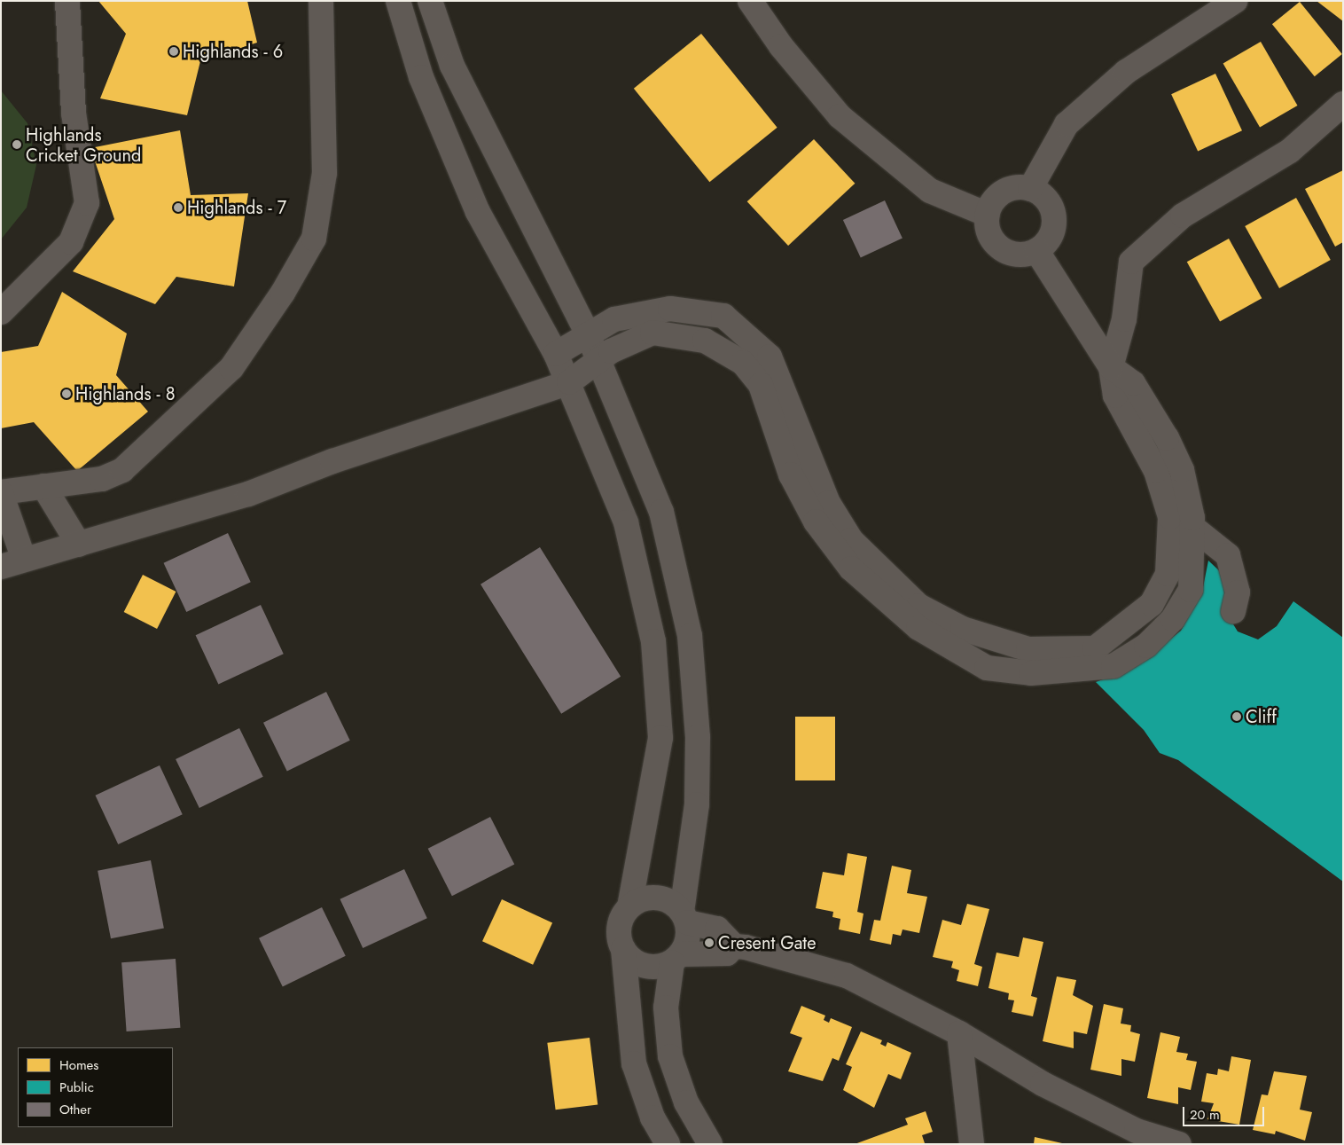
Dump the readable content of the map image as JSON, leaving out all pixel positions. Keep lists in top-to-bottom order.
{
  "places": [
    "Highlands - 6",
    "Highlands Cricket Ground",
    "Highlands - 7",
    "Highlands - 8",
    "Cliff",
    "Cresent Gate"
  ],
  "legend": ["Homes", "Public", "Other"],
  "scale_bar": "20 m"
}
